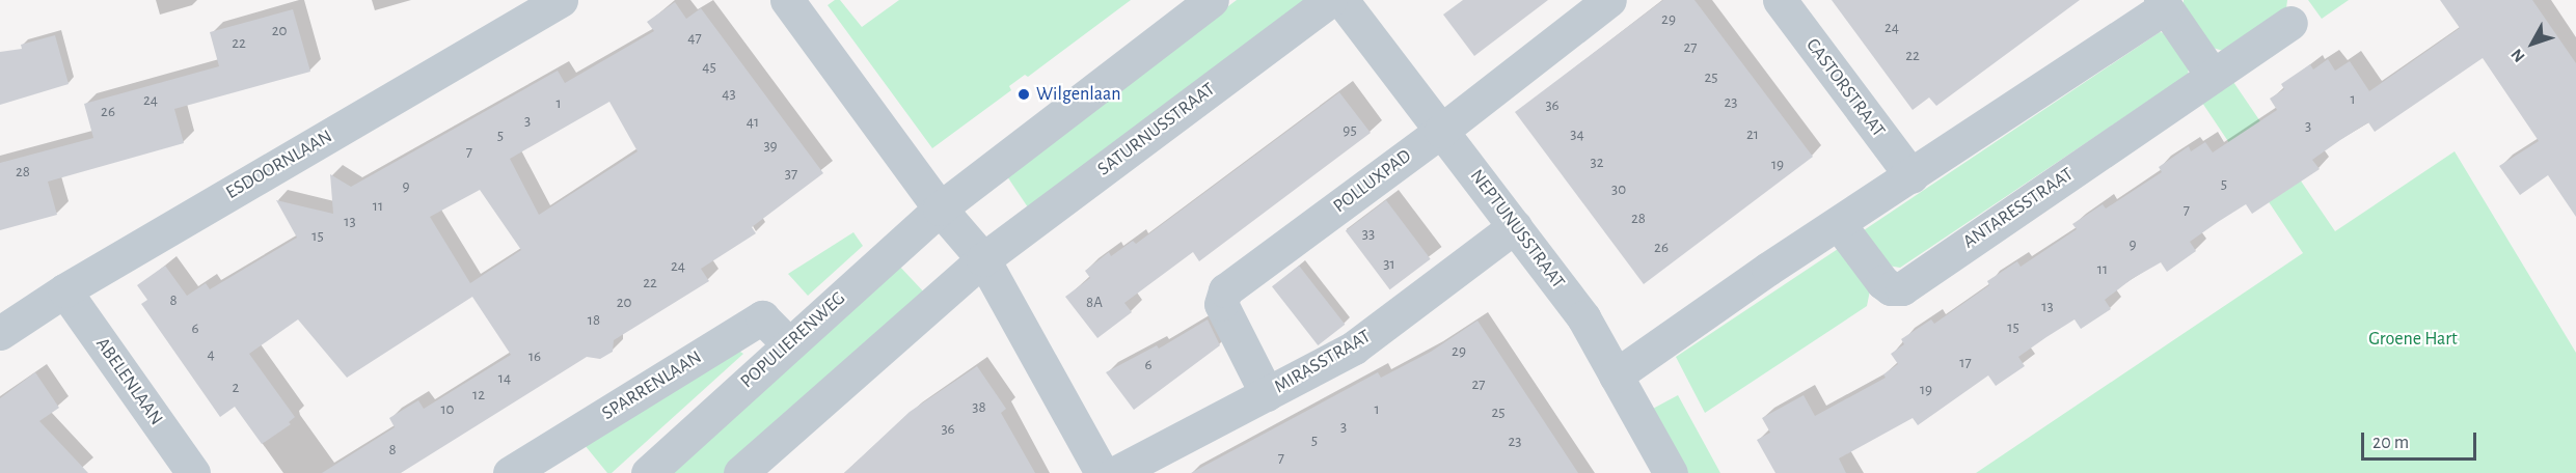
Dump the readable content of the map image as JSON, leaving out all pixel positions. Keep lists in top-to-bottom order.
{
  "streets": {
    "street": [
      "CASTORSTRAAT",
      "SATURNUSSTRAAT",
      "ESDOORNLAAN",
      "POLLUXPAD",
      "ANTARESSTRAAT",
      "NEPTUNUSSTRAAT",
      "POPULIERENWEG",
      "MIRASSTRAAT",
      "ABELENLAAN",
      "SPARRENLAAN"
    ]
  },
  "crossings": [
    ["ESDOORNLAAN", "ABELENLAAN"],
    ["POLLUXPAD", "NEPTUNUSSTRAAT"],
    ["POLLUXPAD", "MIRASSTRAAT"],
    ["NEPTUNUSSTRAAT", "MIRASSTRAAT"],
    ["POPULIERENWEG", "SPARRENLAAN"]
  ],
  "parks": ["Groene Hart"],
  "places": ["Wilgenlaan"],
  "house_numbers": [
    "29",
    "24",
    "20",
    "47",
    "22",
    "27",
    "22",
    "45",
    "25",
    "43",
    "1",
    "24",
    "23",
    "1",
    "36",
    "26",
    "3",
    "41",
    "3",
    "95",
    "34",
    "21",
    "5",
    "39",
    "7",
    "32",
    "19",
    "28",
    "37",
    "5",
    "9",
    "30",
    "11",
    "7",
    "28",
    "13",
    "33",
    "15",
    "9",
    "26",
    "31",
    "24",
    "11",
    "22",
    "8",
    "20",
    "8A",
    "13",
    "18",
    "15",
    "6",
    "29",
    "4",
    "16",
    "17",
    "6",
    "14",
    "27",
    "2",
    "19",
    "12",
    "38",
    "10",
    "1",
    "25",
    "3",
    "36",
    "5",
    "23",
    "8",
    "7"
  ],
  "scale_bar": "20 m",
  "north": "bottom left"
}
